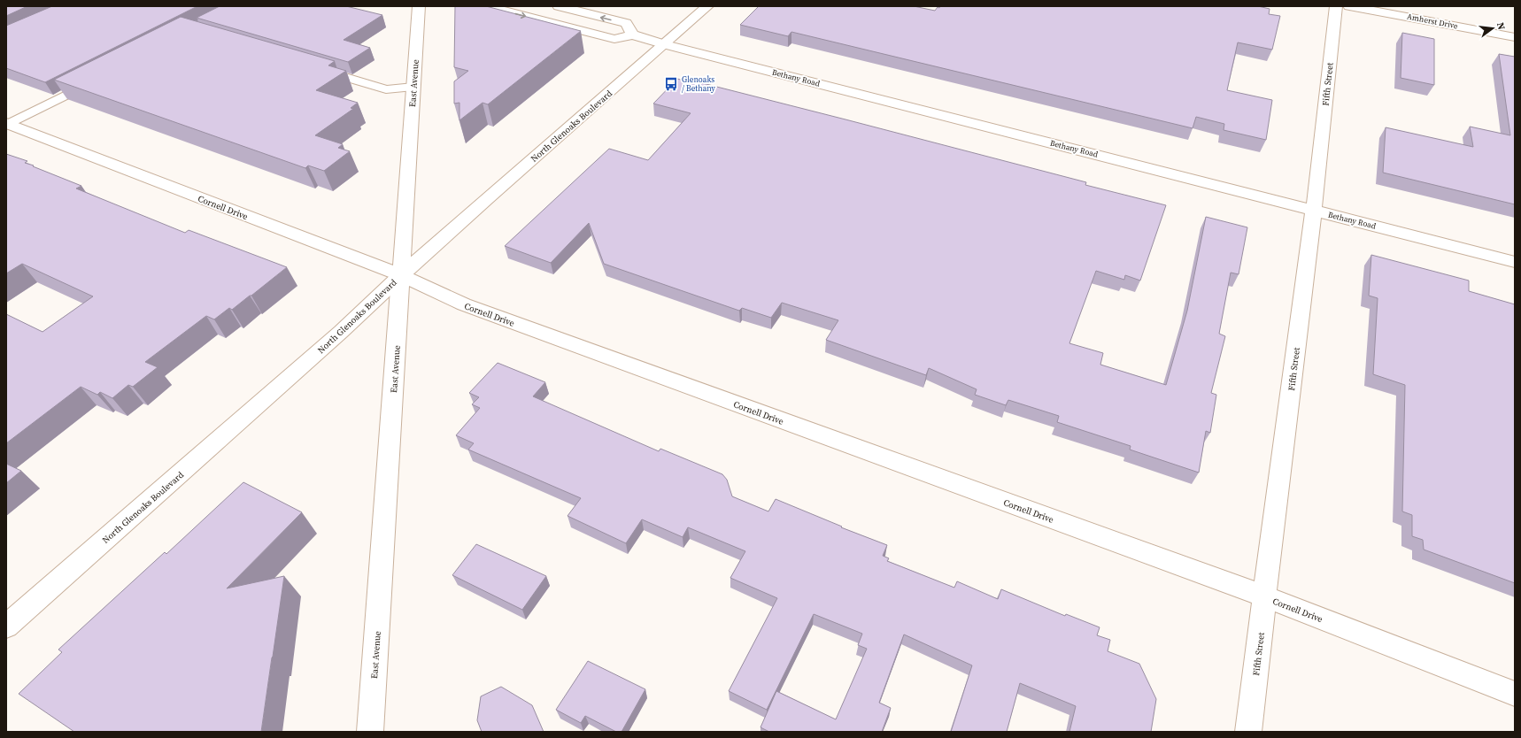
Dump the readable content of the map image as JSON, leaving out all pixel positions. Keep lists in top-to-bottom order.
{
  "streets": {
    "street": [
      "Amherst Drive",
      "Bethany Road",
      "East Avenue",
      "Fifth Street",
      "North Glenoaks Boulevard",
      "Cornell Drive"
    ]
  },
  "crossings": [
    ["Bethany Road", "Fifth Street"],
    ["Bethany Road", "North Glenoaks Boulevard"],
    ["East Avenue", "North Glenoaks Boulevard"],
    ["East Avenue", "Cornell Drive"],
    ["Fifth Street", "Cornell Drive"],
    ["North Glenoaks Boulevard", "Cornell Drive"]
  ],
  "places": {
    "bus stop": ["Glenoaks / Bethany"]
  },
  "north": "right"
}
